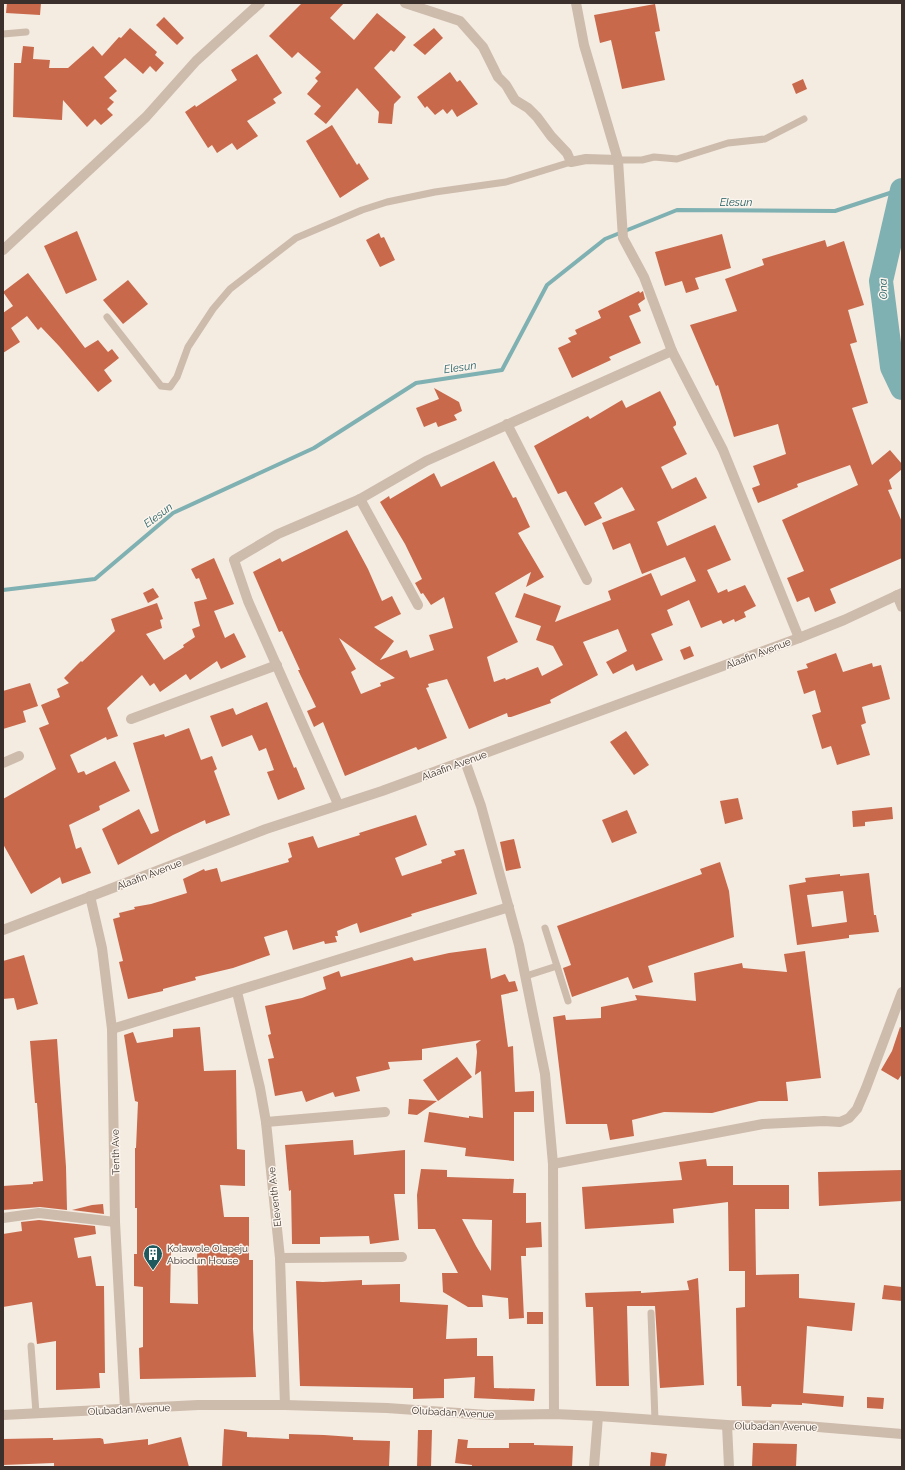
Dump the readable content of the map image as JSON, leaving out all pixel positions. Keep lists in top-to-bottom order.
{
  "streets": {
    "street": [
      "Alaafin Avenue",
      "Tenth Ave",
      "Eleventh Ave",
      "Olubadan Avenue"
    ]
  },
  "crossings": [
    ["Alaafin Avenue", "Tenth Ave"],
    ["Tenth Ave", "Olubadan Avenue"],
    ["Eleventh Ave", "Olubadan Avenue"]
  ],
  "water": ["Elesun", "Ona"],
  "places": {
    "building": ["Kolawole Olapeju Abiodun House"]
  }
}
